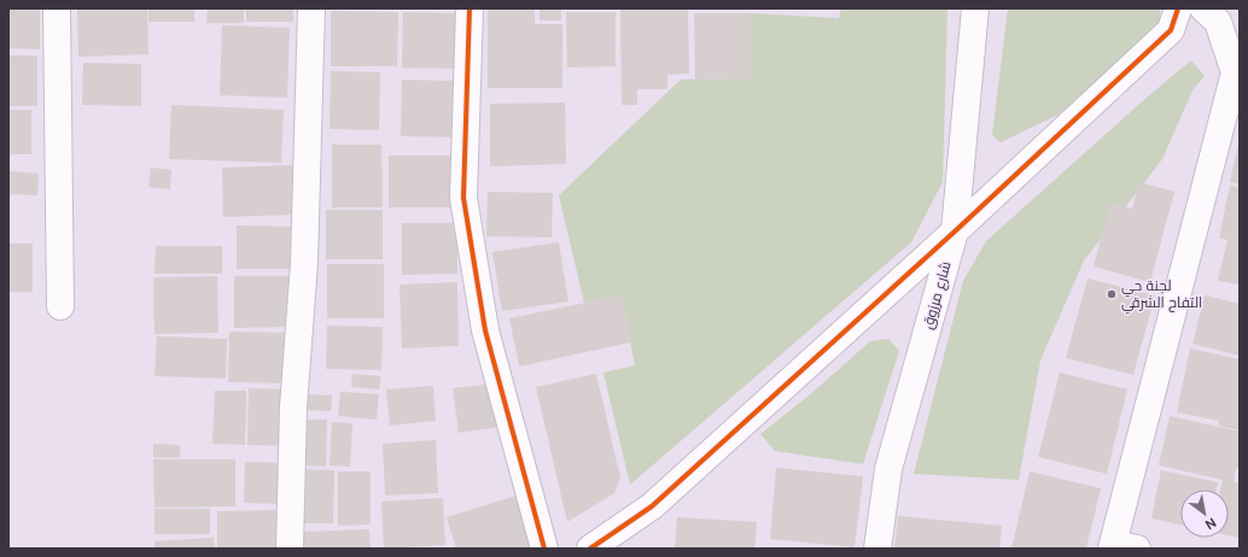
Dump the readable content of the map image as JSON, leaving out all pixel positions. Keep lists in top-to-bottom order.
{
  "streets": {
    "street": ["شارع مرزوق"]
  },
  "places": ["لجنة حي التفاح الشرقي"],
  "north": "bottom right"
}
